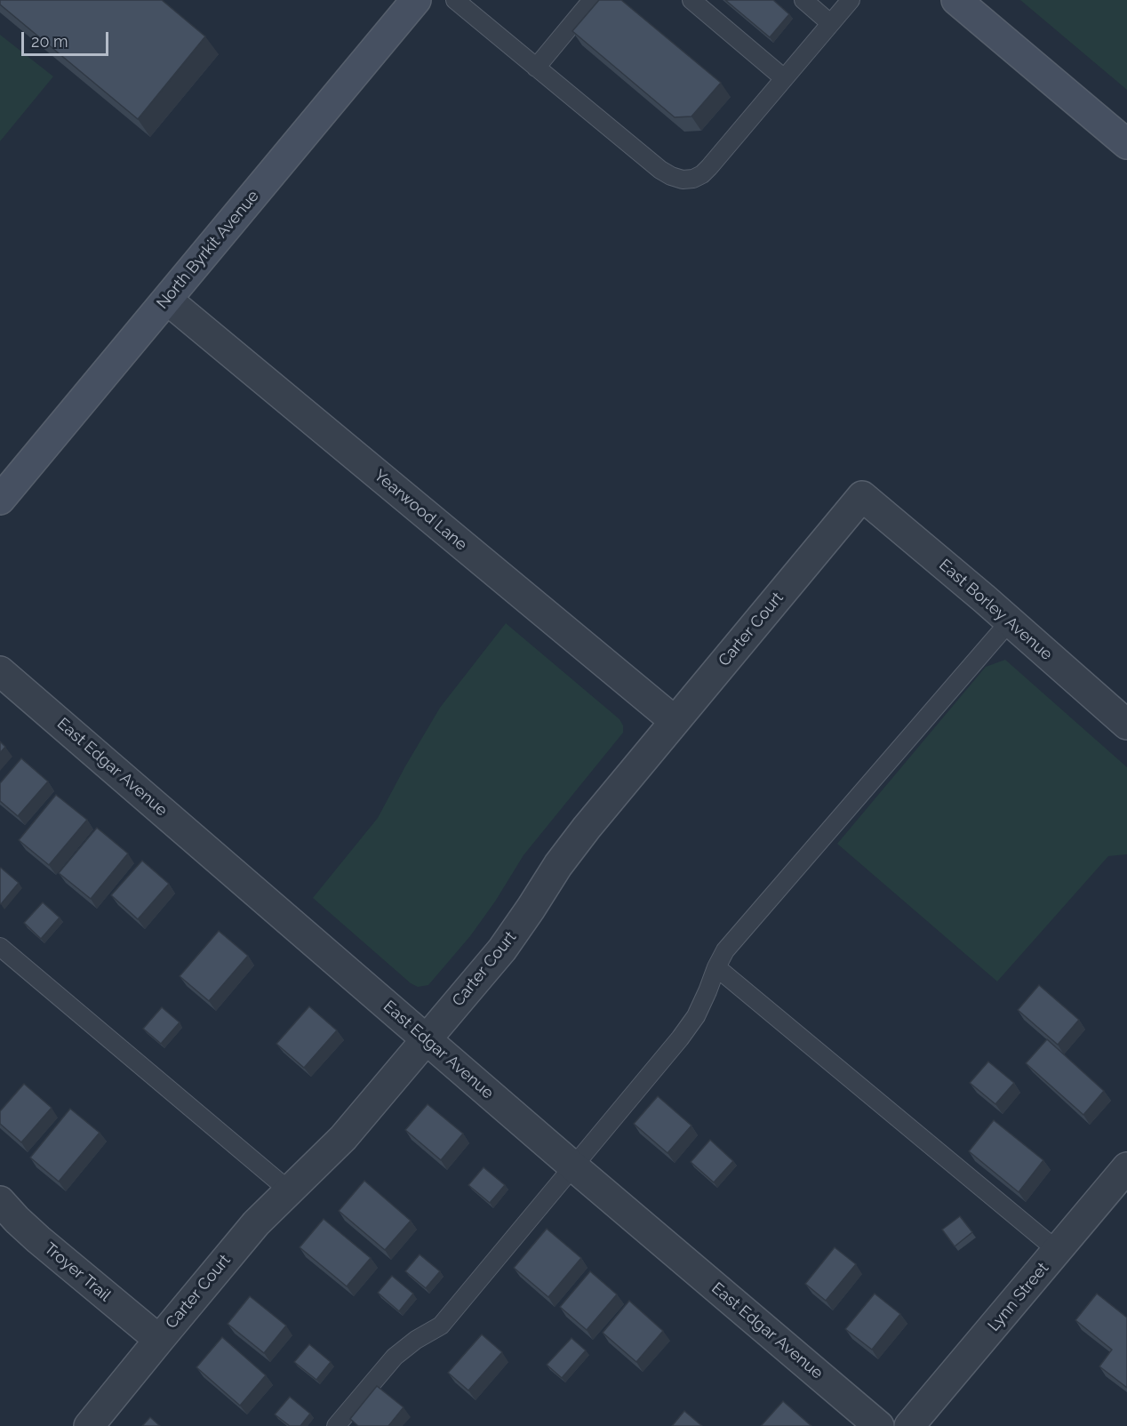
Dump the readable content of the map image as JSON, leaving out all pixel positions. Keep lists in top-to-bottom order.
{
  "streets": {
    "street": [
      "North Byrkit Avenue",
      "Yearwood Lane",
      "East Borley Avenue",
      "Carter Court",
      "East Edgar Avenue",
      "Troyer Trail",
      "Lynn Street"
    ]
  },
  "crossings": [
    ["North Byrkit Avenue", "Yearwood Lane"],
    ["Yearwood Lane", "Carter Court"],
    ["East Borley Avenue", "Carter Court"],
    ["Carter Court", "East Edgar Avenue"],
    ["Carter Court", "Troyer Trail"]
  ],
  "scale_bar": "20 m"
}
